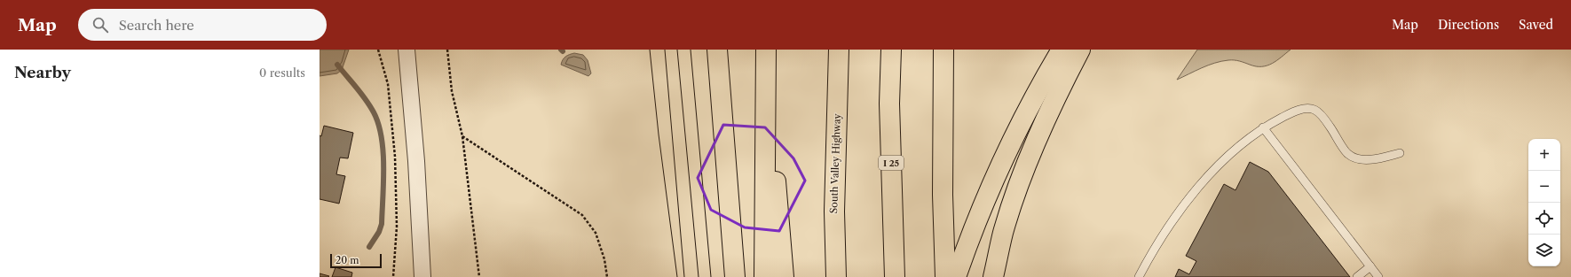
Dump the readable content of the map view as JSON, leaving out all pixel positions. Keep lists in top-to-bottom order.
{
  "streets": {
    "highway": ["I 25", "South Valley Highway"]
  },
  "scale_bar": "20 m",
  "page": {
    "header": "Map",
    "search": "Search here",
    "nav": ["Map", "Directions", "Saved"],
    "heading": ["Nearby", "0 results"],
    "map_buttons": ["+", "−"],
    "scale": "20 m"
  }
}
